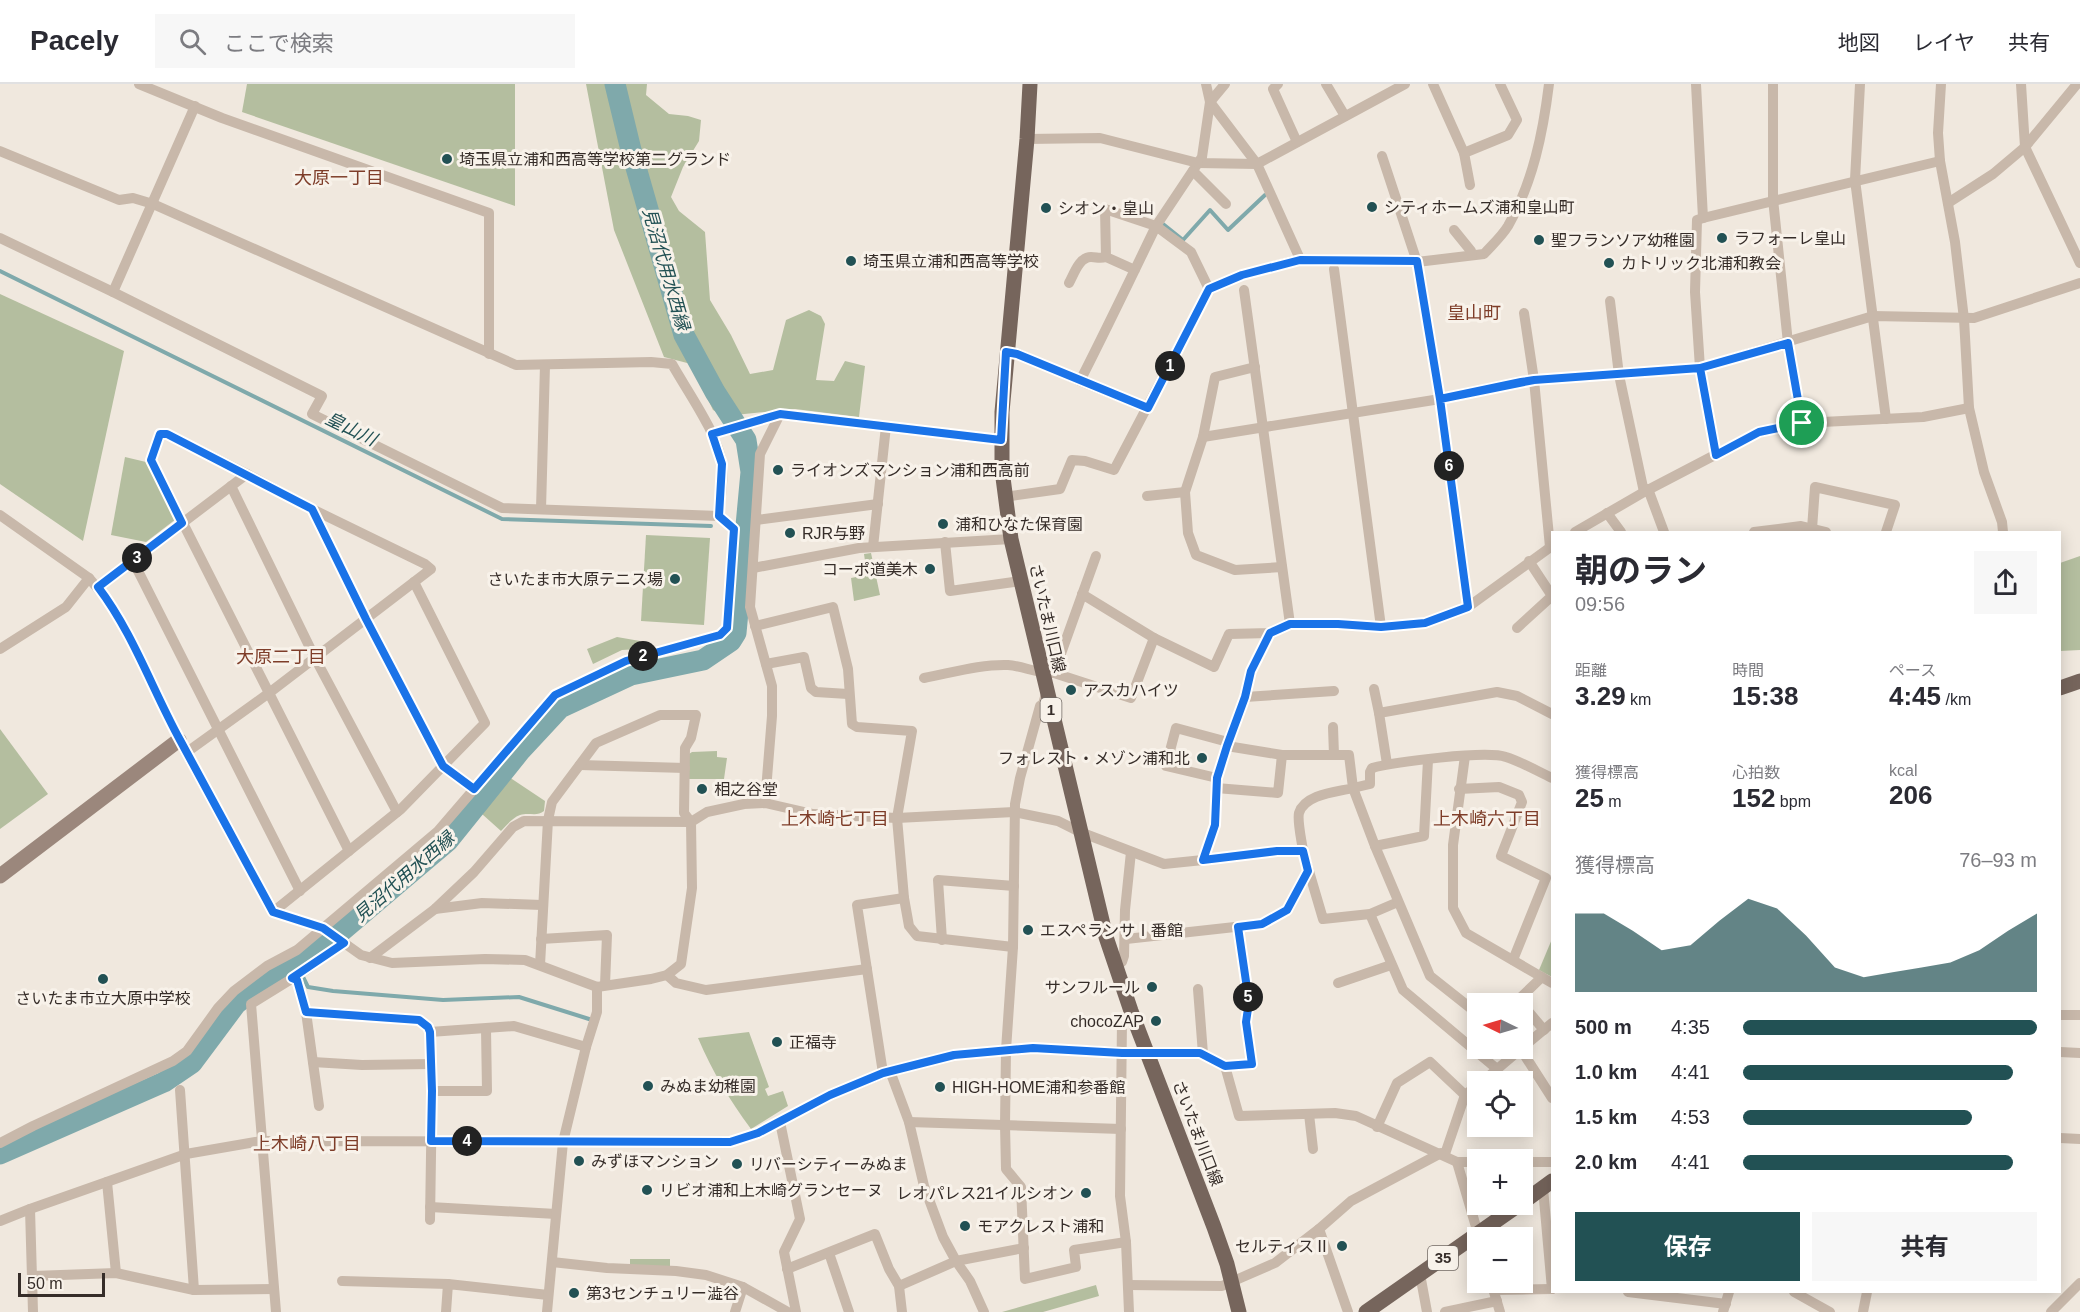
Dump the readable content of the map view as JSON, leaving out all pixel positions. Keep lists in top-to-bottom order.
{
  "streets": {
    "main road": ["さいたま川口線", "1", "35"]
  },
  "districts": [
    "大原一丁目",
    "皇山町",
    "大原二丁目",
    "上木崎七丁目",
    "上木崎六丁目",
    "上木崎八丁目"
  ],
  "water": ["見沼代用水西縁", "皇山川"],
  "places": [
    "埼玉県立浦和西高等学校第二グランド",
    "シティホームズ浦和皇山町",
    "シオン・皇山",
    "ラフォーレ皇山",
    "聖フランソア幼稚園",
    "埼玉県立浦和西高等学校",
    "カトリック北浦和教会",
    "ライオンズマンション浦和西高前",
    "浦和ひなた保育園",
    "RJR与野",
    "コーポ道美木",
    "さいたま市大原テニス場",
    "アスカハイツ",
    "フォレスト・メゾン浦和北",
    "相之谷堂",
    "エスペランサⅠ番館",
    "さいたま市立大原中学校",
    "サンフルール",
    "chocoZAP",
    "正福寺",
    "みぬま幼稚園",
    "HIGH-HOME浦和参番館",
    "みずほマンション",
    "リバーシティーみぬま",
    "リビオ浦和上木崎グランセーヌ",
    "レオパレス21イルシオン",
    "モアクレスト浦和",
    "セルティスⅡ",
    "第3センチュリー澁谷"
  ],
  "scale_bar": "50 m",
  "north": "left",
  "page": {
    "header": "Pacely",
    "search": "ここで検索",
    "nav": ["地図", "レイヤ", "共有"],
    "pins": [
      "1",
      "6",
      "3",
      "2",
      "5",
      "4"
    ],
    "heading": ["朝のラン", "09:56"],
    "stats": [
      ["距離", "3.29 km"],
      ["時間", "15:38"],
      ["ペース", "4:45 /km"],
      ["獲得標高", "25 m"],
      ["心拍数", "152 bpm"],
      ["kcal", "206"]
    ],
    "chart": ["獲得標高", "76–93 m"],
    "map_buttons": ["+", "−"],
    "list": [
      {
        "name": "500 m",
        "note": "4:35"
      },
      {
        "name": "1.0 km",
        "note": "4:41"
      },
      {
        "name": "1.5 km",
        "note": "4:53"
      },
      {
        "name": "2.0 km",
        "note": "4:41"
      }
    ],
    "buttons": ["保存", "共有"],
    "scale": "50 m"
  }
}
